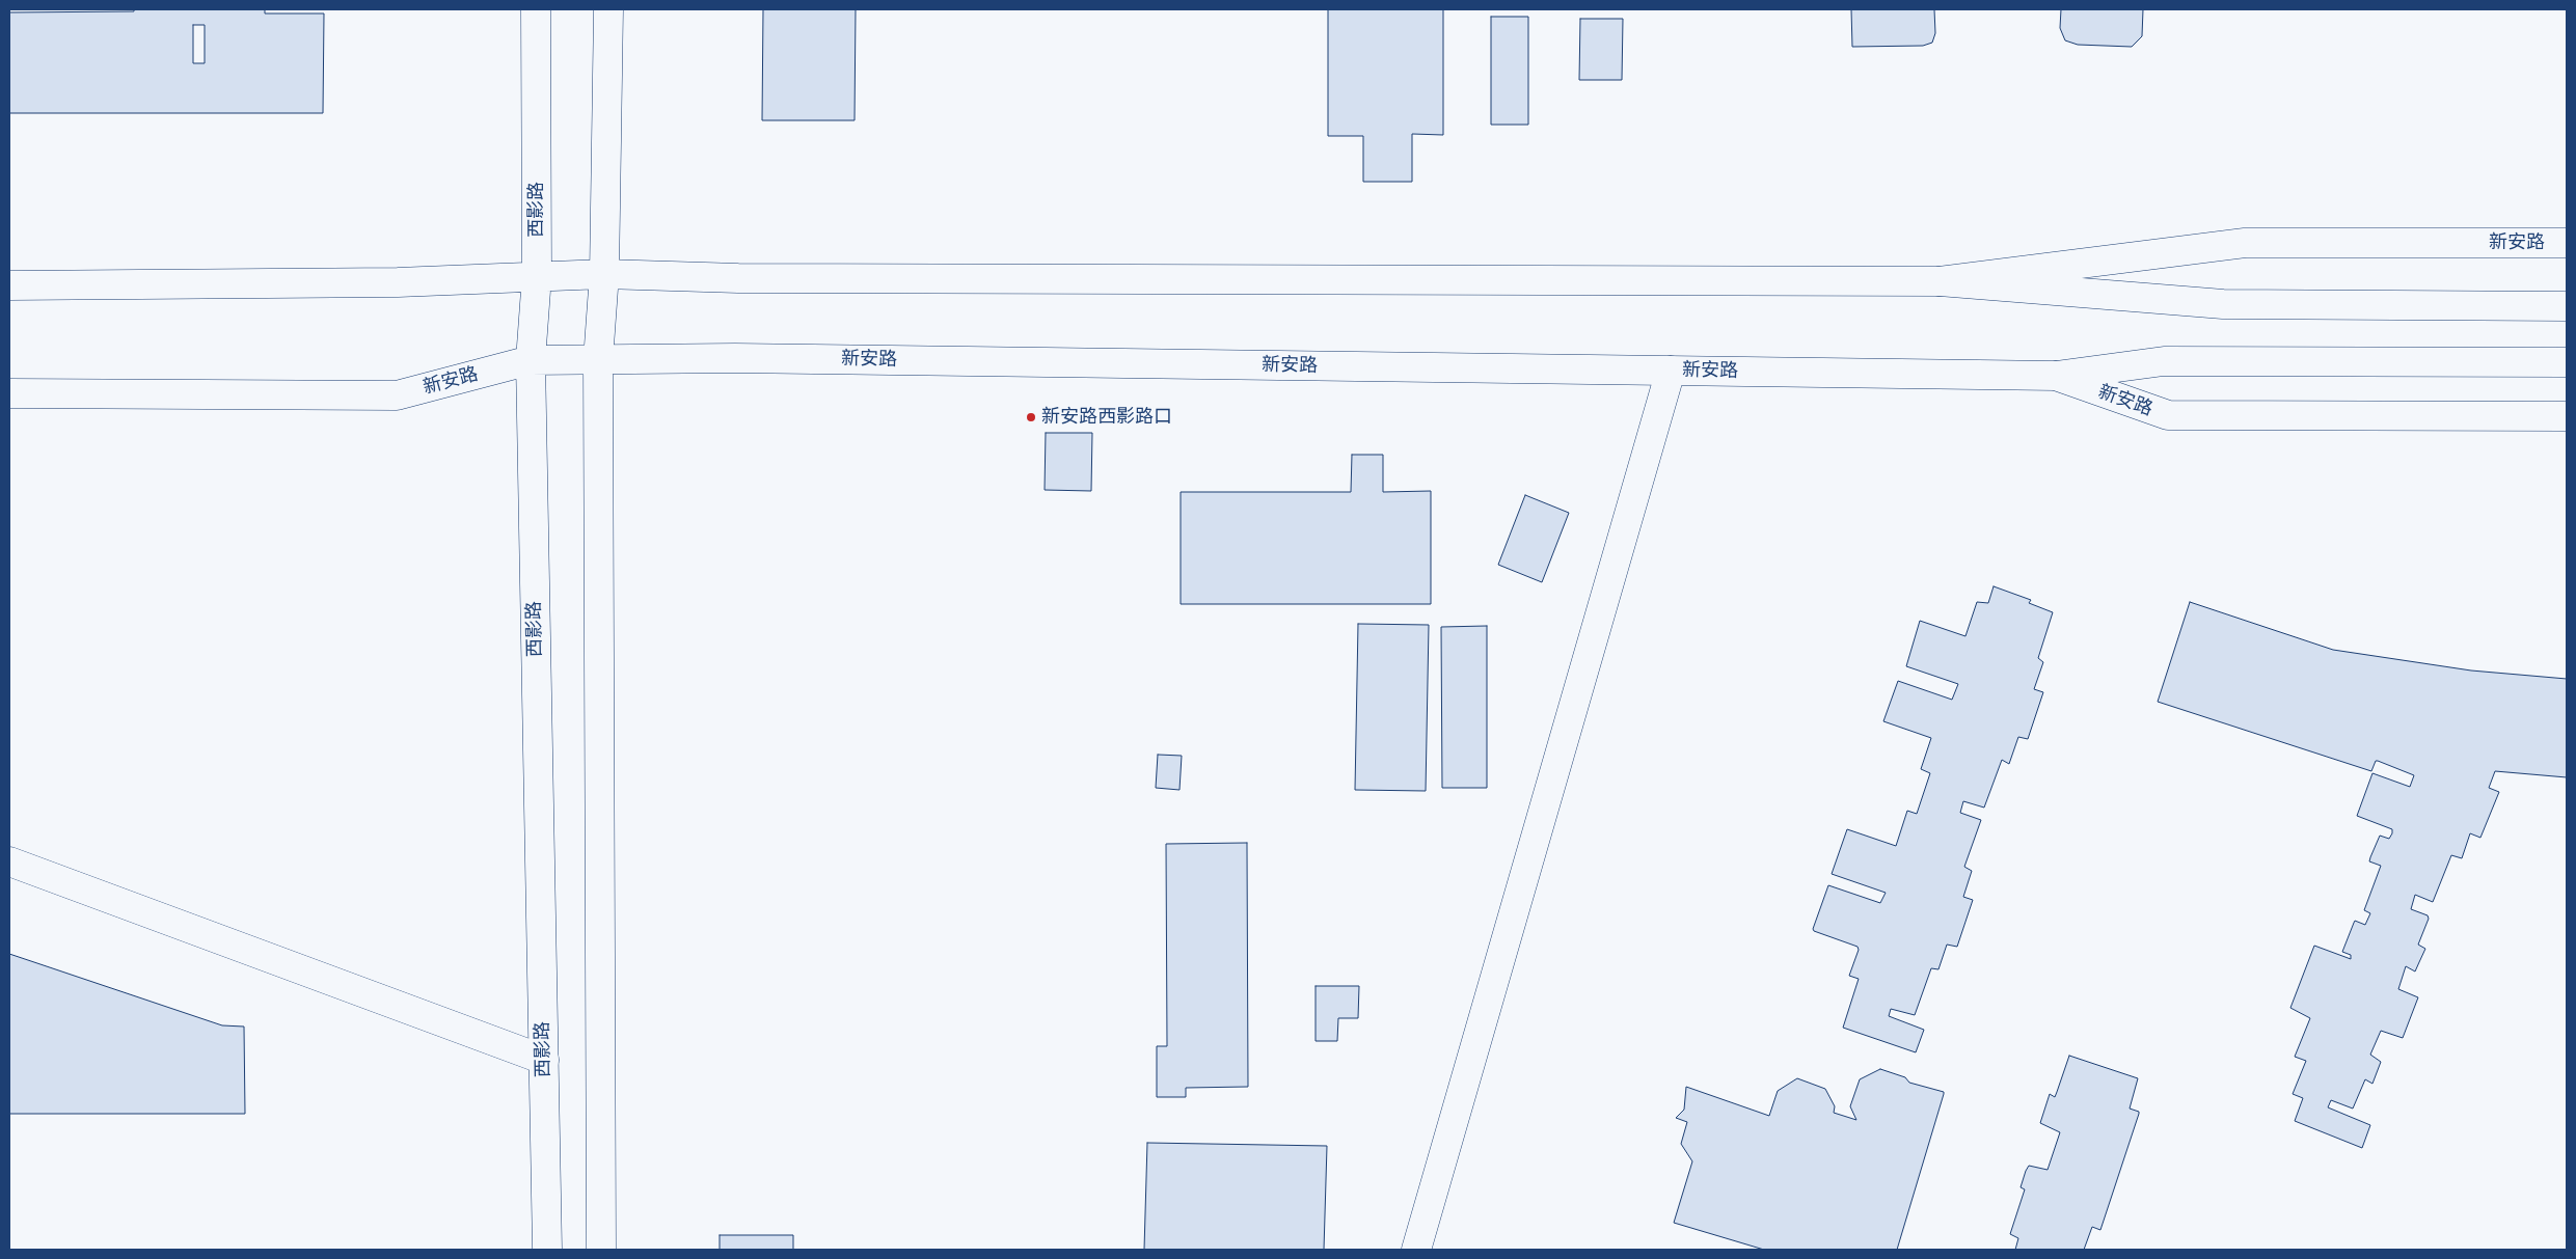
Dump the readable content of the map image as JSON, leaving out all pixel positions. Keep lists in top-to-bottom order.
{
  "streets": {
    "main road": ["西影路", "新安路"]
  },
  "crossings": [
    ["西影路", "新安路"]
  ],
  "places": ["新安路西影路口"]
}
